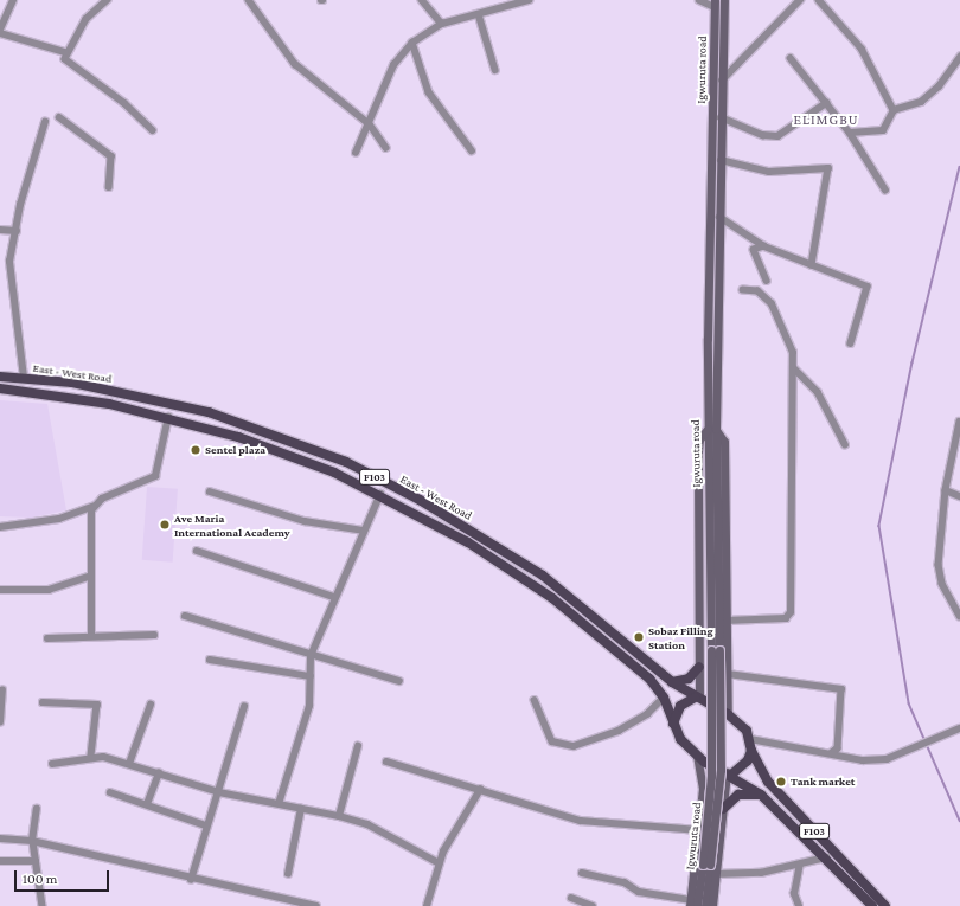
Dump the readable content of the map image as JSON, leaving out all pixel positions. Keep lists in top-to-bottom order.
{
  "streets": {
    "main road": ["Igwuruta road", "East - West Road", "F103"]
  },
  "crossings": [
    ["East - West Road", "F103"]
  ],
  "districts": ["ELIMGBU"],
  "places": [
    "Sentel plaza",
    "Ave Maria International Academy",
    "Sobaz Filling Station",
    "Tank market"
  ],
  "scale_bar": "100 m"
}
